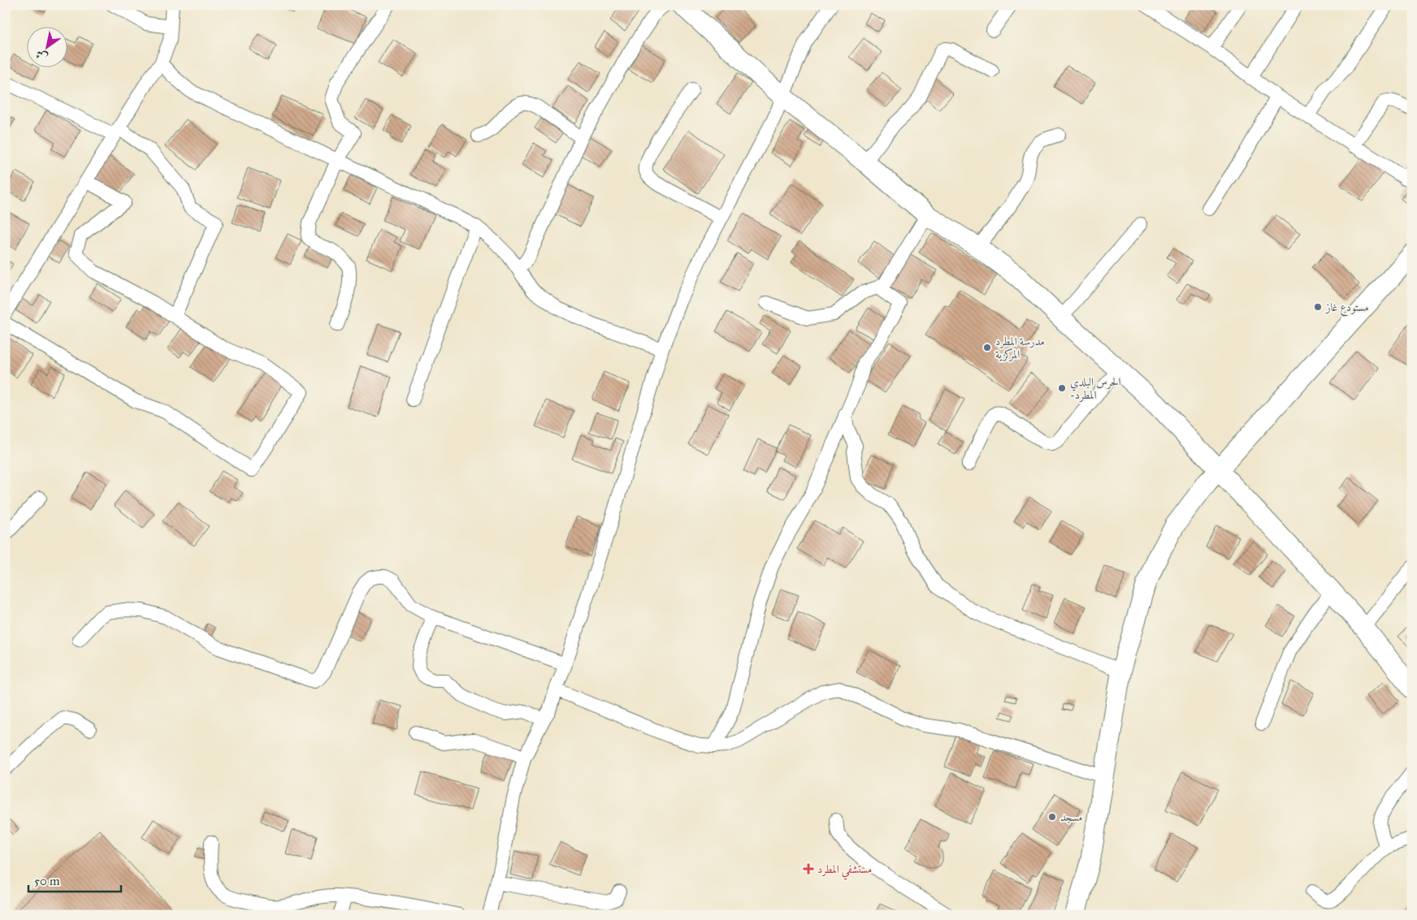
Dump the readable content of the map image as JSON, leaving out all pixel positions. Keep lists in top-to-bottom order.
{
  "places": {
    "other": [
      "مستودع غاز",
      "مدرسة المطرد المركزية",
      "الحرس البلدي -المطرد",
      "مسجد"
    ],
    "health": ["مستشفي المطرد"]
  },
  "scale_bar": "50 m",
  "north": "bottom left"
}
